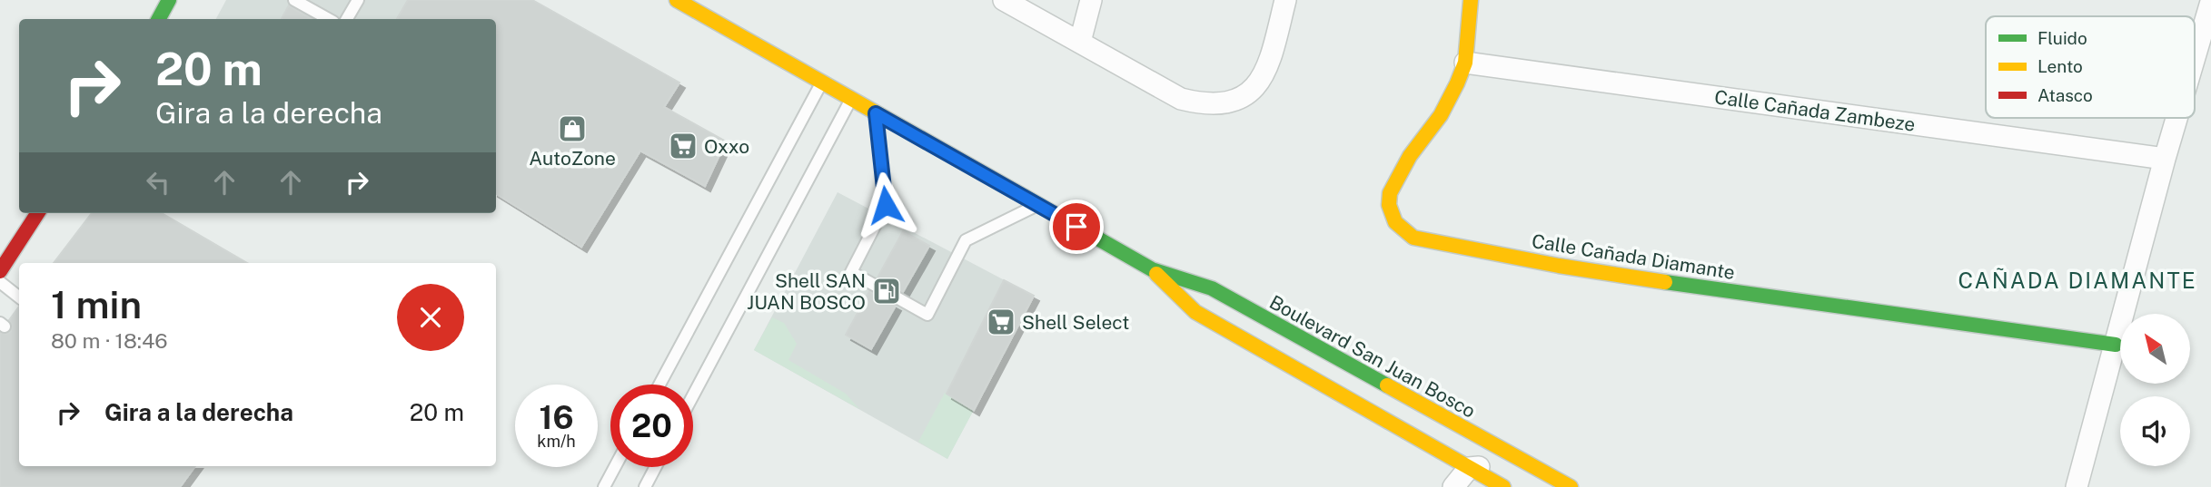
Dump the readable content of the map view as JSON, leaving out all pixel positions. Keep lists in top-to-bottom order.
{
  "streets": {
    "main road": ["Calle Cañada Diamante", "Boulevard San Juan Bosco"],
    "street": ["Calle Cañada Zambeze"]
  },
  "crossings": [
    ["Calle Cañada Zambeze", "Calle Cañada Diamante"]
  ],
  "districts": ["CAÑADA DIAMANTE"],
  "places": {
    "shop": ["AutoZone"],
    "supermarket": ["Oxxo", "Shell Select"],
    "fuel station": ["Shell SAN JUAN BOSCO"]
  },
  "legend": ["Fluido", "Lento", "Atasco"],
  "north": "top left",
  "page": {
    "turn": ["20 m", "Gira a la derecha"],
    "heading": ["1 min", "80 m · 18:46"],
    "list": [
      {
        "name": "Gira a la derecha",
        "value": "20 m"
      }
    ],
    "speed": "16 km/h",
    "limit": "20"
  }
}
